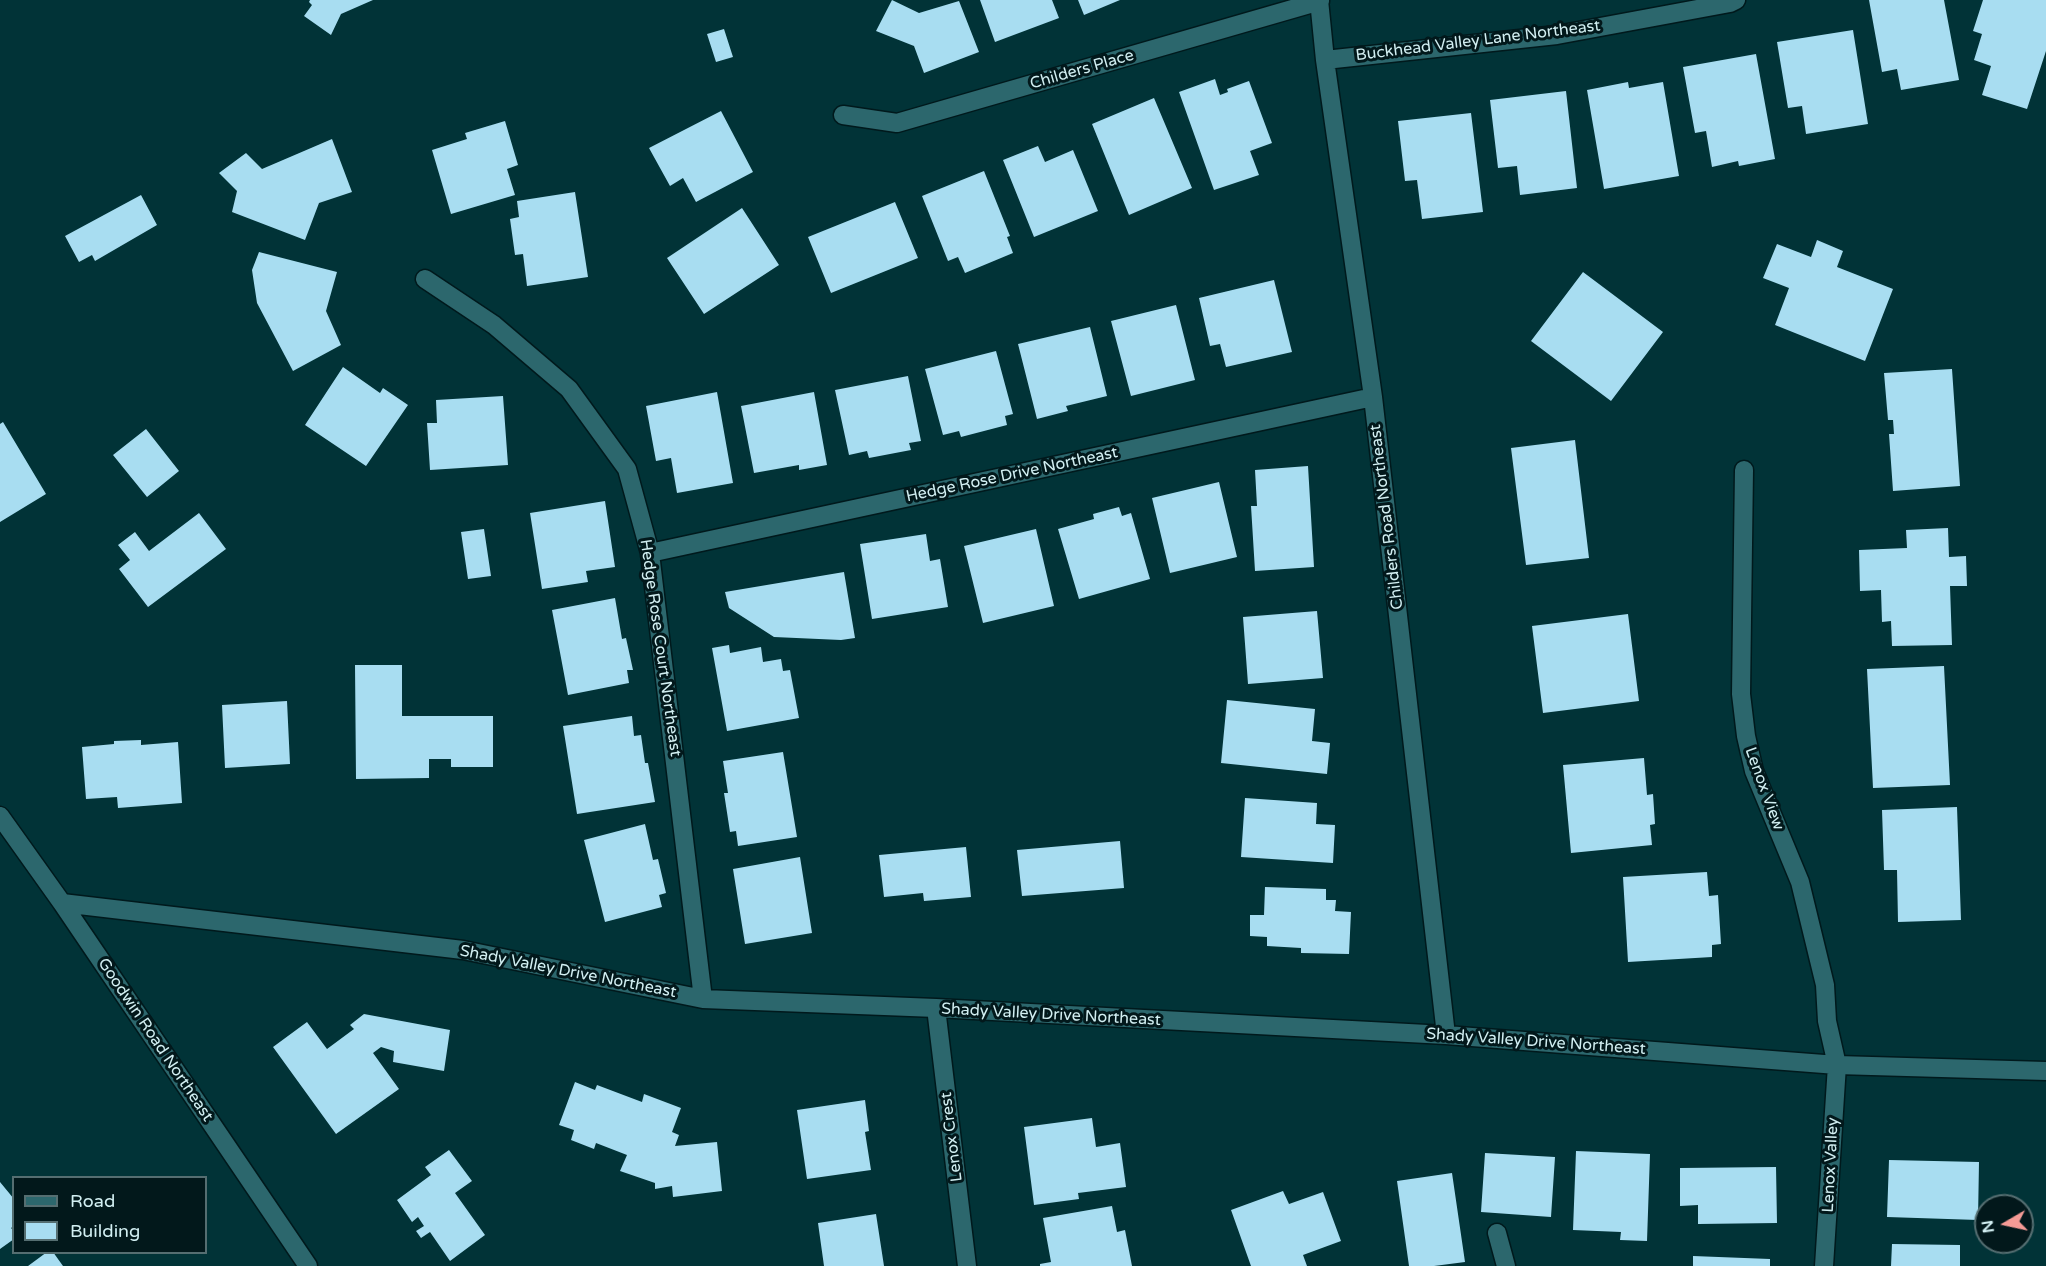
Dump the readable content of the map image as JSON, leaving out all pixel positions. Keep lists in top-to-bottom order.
{
  "streets": {
    "street": [
      "Buckhead Valley Lane Northeast",
      "Childers Place",
      "Hedge Rose Drive Northeast",
      "Childers Road Northeast",
      "Hedge Rose Court Northeast",
      "Lenox View",
      "Shady Valley Drive Northeast",
      "Goodwin Road Northeast",
      "Lenox Crest",
      "Lenox Valley"
    ]
  },
  "crossings": [
    ["Buckhead Valley Lane Northeast", "Childers Road Northeast"],
    ["Childers Place", "Childers Road Northeast"],
    ["Hedge Rose Drive Northeast", "Childers Road Northeast"],
    ["Hedge Rose Drive Northeast", "Hedge Rose Court Northeast"],
    ["Childers Road Northeast", "Shady Valley Drive Northeast"],
    ["Hedge Rose Court Northeast", "Shady Valley Drive Northeast"],
    ["Lenox View", "Shady Valley Drive Northeast"],
    ["Lenox View", "Lenox Valley"],
    ["Shady Valley Drive Northeast", "Goodwin Road Northeast"],
    ["Shady Valley Drive Northeast", "Lenox Crest"],
    ["Shady Valley Drive Northeast", "Lenox Valley"]
  ],
  "legend": ["Road", "Building"],
  "north": "left"
}
